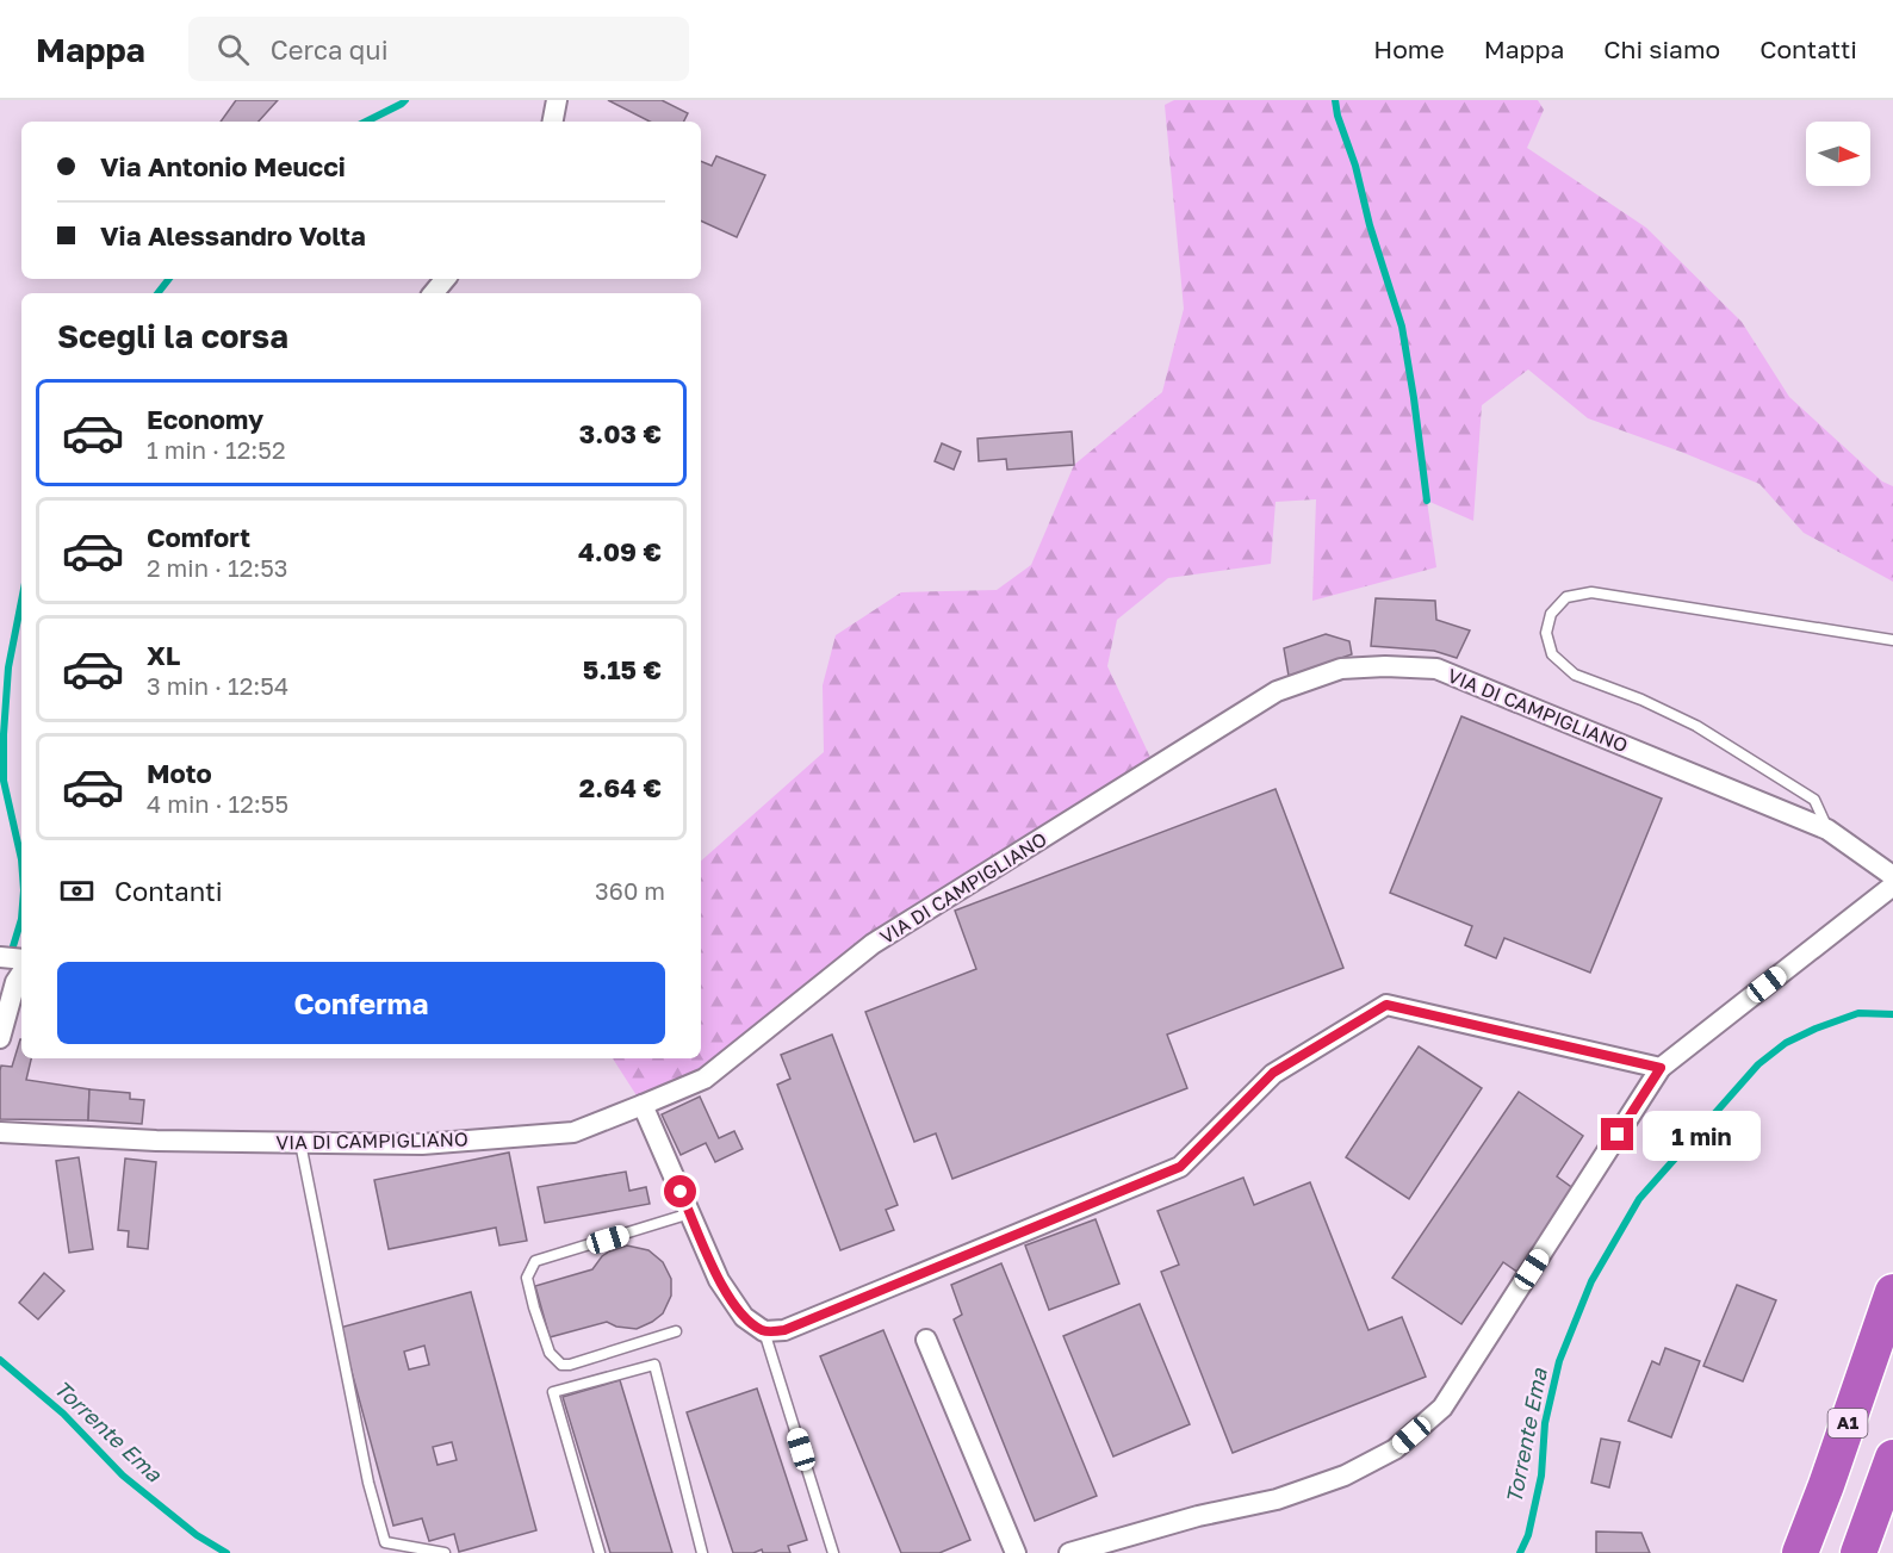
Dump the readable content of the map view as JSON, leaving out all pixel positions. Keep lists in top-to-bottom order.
{
  "streets": {
    "highway": ["A1"],
    "street": ["VIA DI CAMPIGLIANO"]
  },
  "water": ["Torrente Ema"],
  "north": "right",
  "page": {
    "header": "Mappa",
    "search": "Cerca qui",
    "nav": [
      "Home",
      "Mappa",
      "Chi siamo",
      "Contatti"
    ],
    "banner": ["Via Antonio Meucci", "Via Alessandro Volta"],
    "heading": "Scegli la corsa",
    "list": [
      {
        "name": "Economy",
        "note": "1 min · 12:52",
        "value": "3.03 €"
      },
      {
        "name": "Comfort",
        "note": "2 min · 12:53",
        "value": "4.09 €"
      },
      {
        "name": "XL",
        "note": "3 min · 12:54",
        "value": "5.15 €"
      },
      {
        "name": "Moto",
        "note": "4 min · 12:55",
        "value": "2.64 €"
      }
    ],
    "pay": ["Contanti", "360 m"],
    "buttons": "Conferma",
    "bubble": "1 min"
  }
}
